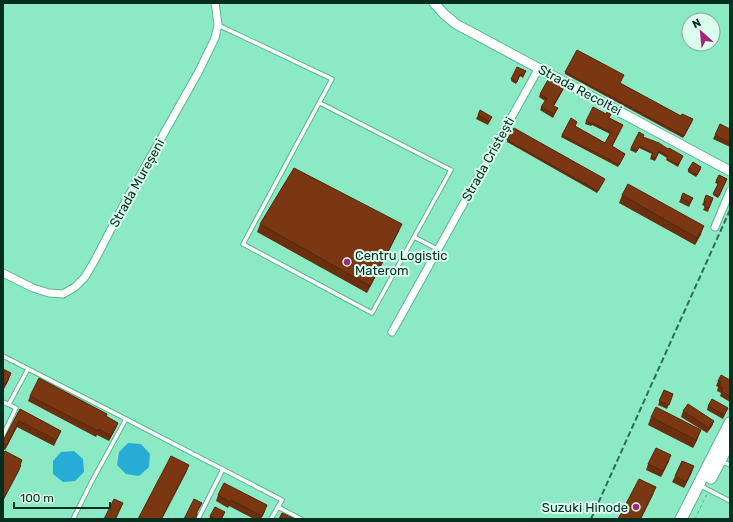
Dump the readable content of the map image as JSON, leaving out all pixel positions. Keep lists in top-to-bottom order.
{
  "streets": {
    "street": ["Strada Recoltei", "Strada Cristești", "Strada Mureșeni"]
  },
  "crossings": [
    ["Strada Recoltei", "Strada Cristești"]
  ],
  "places": ["Centru Logistic Materom", "Suzuki Hinode"],
  "scale_bar": "100 m",
  "north": "top left"
}
